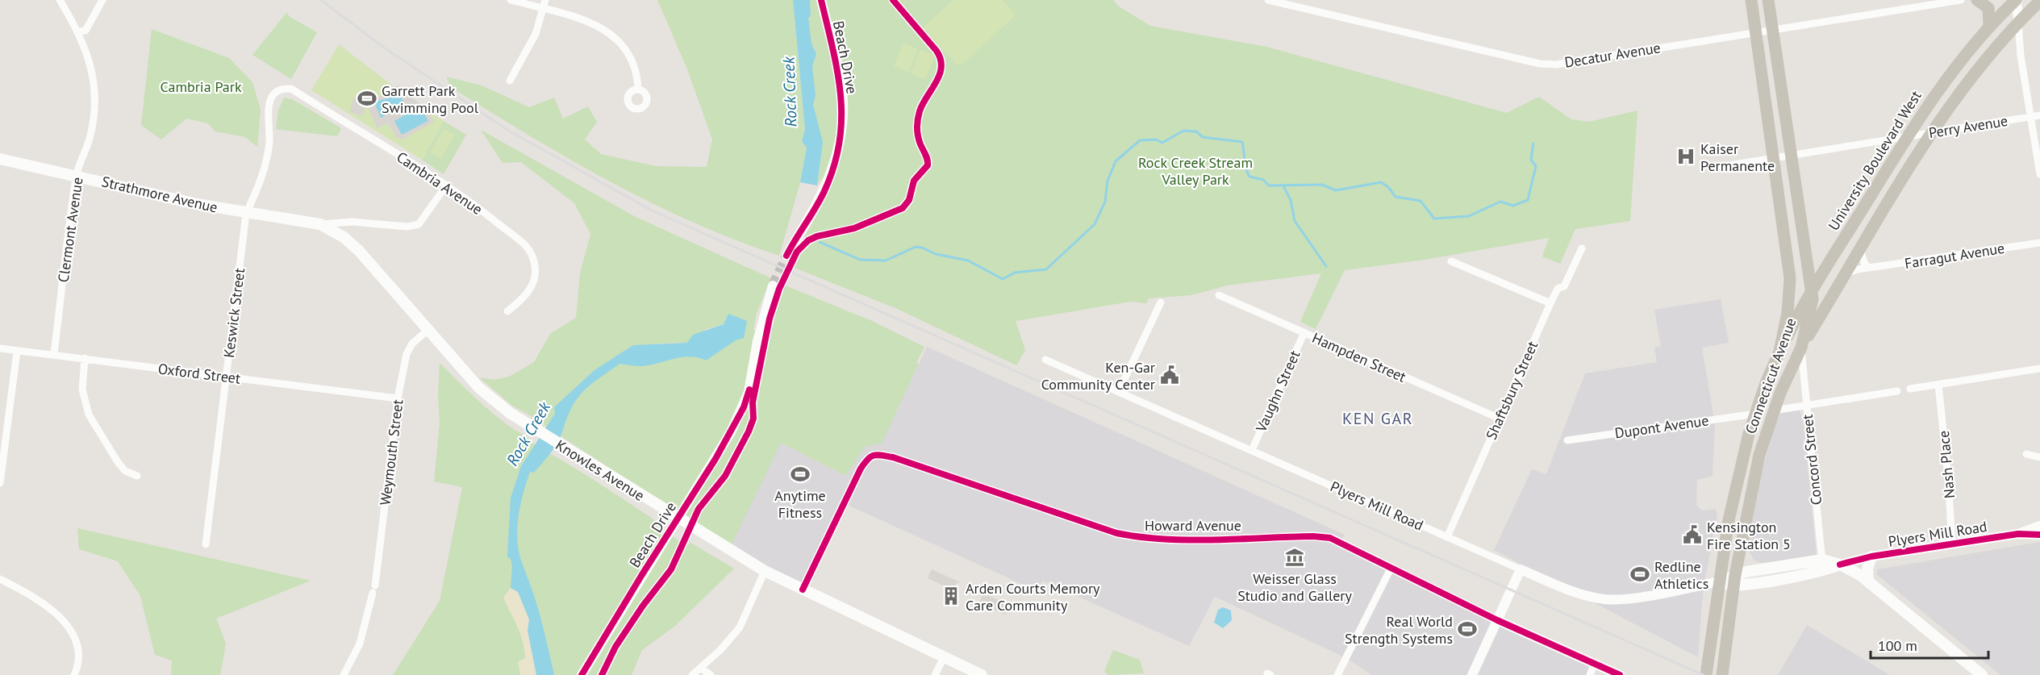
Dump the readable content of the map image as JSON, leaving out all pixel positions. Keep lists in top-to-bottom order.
{
  "streets": {
    "main road": [
      "University Boulevard West",
      "Strathmore Avenue",
      "Connecticut Avenue",
      "Knowles Avenue",
      "Plyers Mill Road"
    ],
    "street": [
      "Decatur Avenue",
      "Beach Drive",
      "Perry Avenue",
      "Cambria Avenue",
      "Clermont Avenue",
      "Farragut Avenue",
      "Keswick Street",
      "Hampden Street",
      "Oxford Street",
      "Shaftsbury Street",
      "Vaughn Street",
      "Dupont Avenue",
      "Weymouth Street",
      "Concord Street",
      "Nash Place",
      "Howard Avenue"
    ]
  },
  "crossings": [
    ["Decatur Avenue", "Connecticut Avenue"],
    ["Beach Drive", "Knowles Avenue"],
    ["Perry Avenue", "University Boulevard West"],
    ["Perry Avenue", "Connecticut Avenue"],
    ["University Boulevard West", "Connecticut Avenue"],
    ["Cambria Avenue", "Keswick Street"],
    ["Strathmore Avenue", "Clermont Avenue"],
    ["Strathmore Avenue", "Keswick Street"],
    ["Strathmore Avenue", "Knowles Avenue"],
    ["Clermont Avenue", "Oxford Street"],
    ["Keswick Street", "Oxford Street"],
    ["Hampden Street", "Shaftsbury Street"],
    ["Hampden Street", "Vaughn Street"],
    ["Oxford Street", "Weymouth Street"],
    ["Connecticut Avenue", "Dupont Avenue"],
    ["Connecticut Avenue", "Concord Street"],
    ["Connecticut Avenue", "Plyers Mill Road"],
    ["Shaftsbury Street", "Plyers Mill Road"],
    ["Vaughn Street", "Plyers Mill Road"],
    ["Weymouth Street", "Knowles Avenue"],
    ["Concord Street", "Plyers Mill Road"],
    ["Nash Place", "Plyers Mill Road"],
    ["Knowles Avenue", "Howard Avenue"]
  ],
  "districts": ["KEN GAR"],
  "water": ["Rock Creek"],
  "parks": ["Cambria Park", "Rock Creek Stream Valley Park"],
  "places": {
    "sports": [
      "Garrett Park Swimming Pool",
      "Anytime Fitness",
      "Redline Athletics",
      "Real World Strength Systems"
    ],
    "hospital": ["Kaiser Permanente"],
    "public building": ["Ken-Gar Community Center", "Kensington Fire Station 5"],
    "museum": ["Weisser Glass Studio and Gallery"],
    "building": ["Arden Courts Memory Care Community"]
  },
  "scale_bar": "100 m"
}
